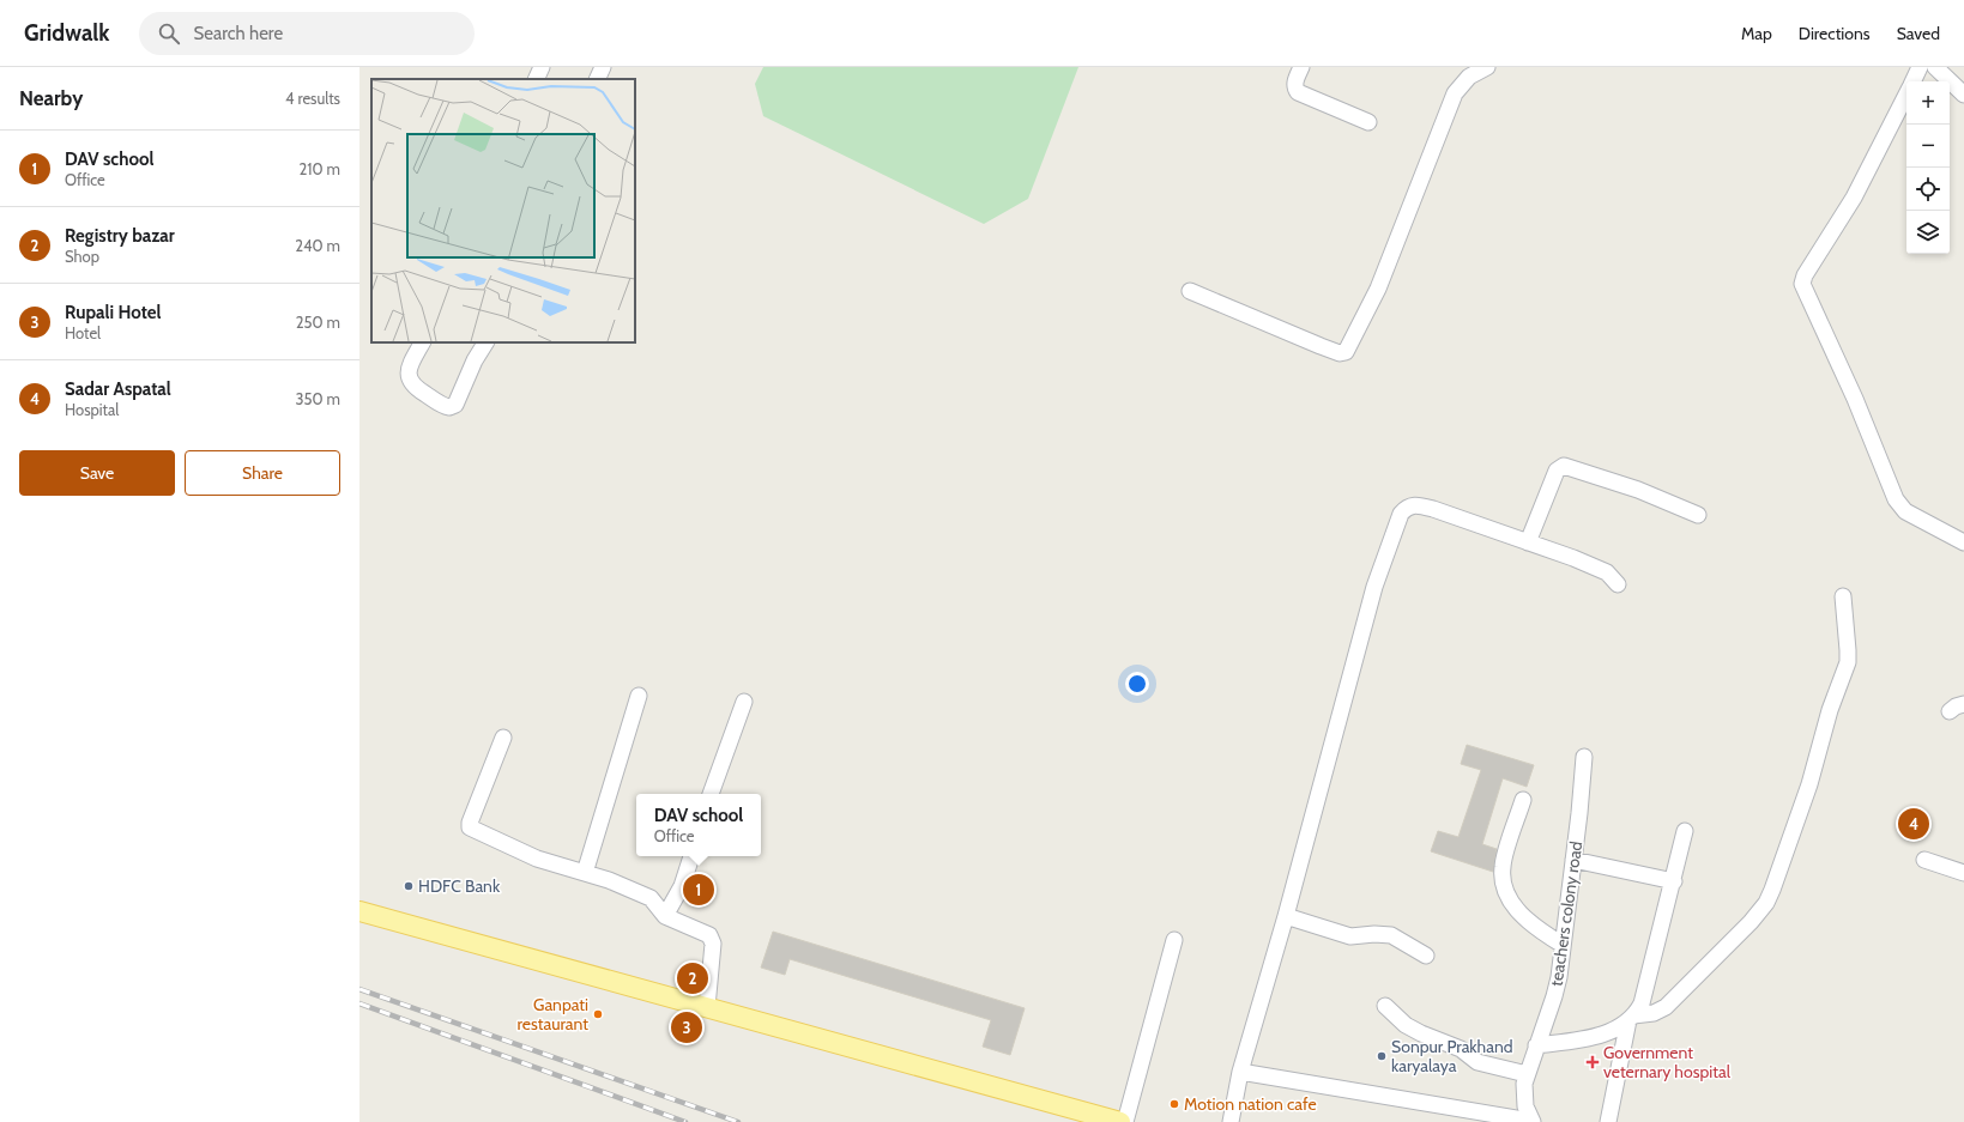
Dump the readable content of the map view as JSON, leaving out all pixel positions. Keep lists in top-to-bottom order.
{
  "streets": {
    "street": ["teachers colony road"]
  },
  "places": {
    "other": [
      "HDFC Bank",
      "Ganpati restaurant",
      "Sonpur Prakhand karyalaya",
      "Motion nation cafe"
    ],
    "health": ["Government veternary hospital"]
  },
  "page": {
    "header": "Gridwalk",
    "search": "Search here",
    "nav": ["Map", "Directions", "Saved"],
    "heading": ["Nearby", "4 results"],
    "map_buttons": ["+", "−"],
    "list": [
      {
        "mark": "1",
        "name": "DAV school",
        "note": "Office",
        "value": "210 m"
      },
      {
        "mark": "2",
        "name": "Registry bazar",
        "note": "Shop",
        "value": "240 m"
      },
      {
        "mark": "3",
        "name": "Rupali Hotel",
        "note": "Hotel",
        "value": "250 m"
      },
      {
        "mark": "4",
        "name": "Sadar Aspatal",
        "note": "Hospital",
        "value": "350 m"
      }
    ],
    "buttons": ["Save", "Share"],
    "popup": ["DAV school", "Office"],
    "pins": [
      "4",
      "1",
      "2",
      "3"
    ]
  }
}
